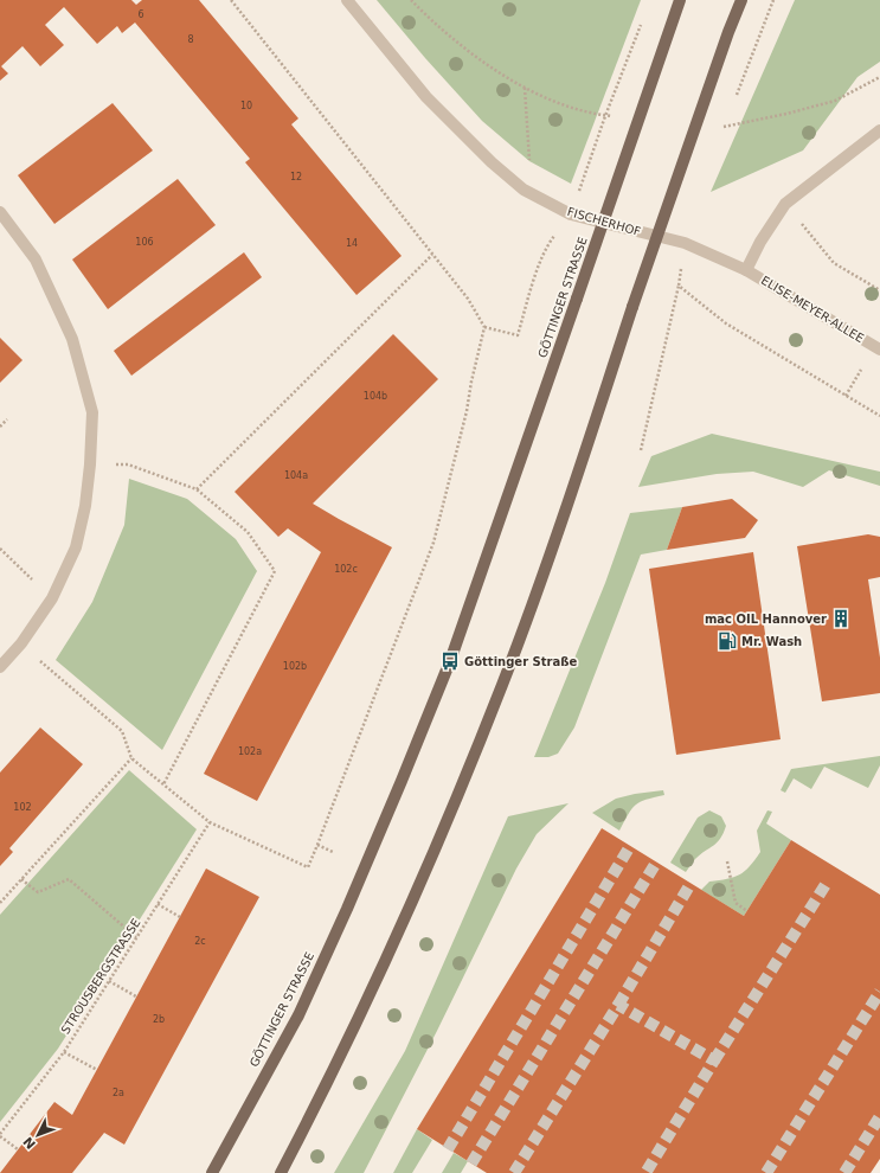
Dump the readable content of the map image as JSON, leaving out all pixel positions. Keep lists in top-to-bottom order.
{
  "streets": {
    "main road": ["GÖTTINGER STRASSE"],
    "street": ["FISCHERHOF", "ELISE-MEYER-ALLEE"],
    "path": ["STROUSBERGSTRASSE"]
  },
  "crossings": [
    ["FISCHERHOF", "ELISE-MEYER-ALLEE"]
  ],
  "places": {
    "building": ["mac OIL Hannover"],
    "fuel station": ["Mr. Wash"],
    "bus stop": ["Göttinger Straße"]
  },
  "house_numbers": [
    "6",
    "8",
    "10",
    "12",
    "106",
    "14",
    "104b",
    "104a",
    "102c",
    "102b",
    "102a",
    "102",
    "2c",
    "2b",
    "2a"
  ],
  "north": "bottom left"
}
